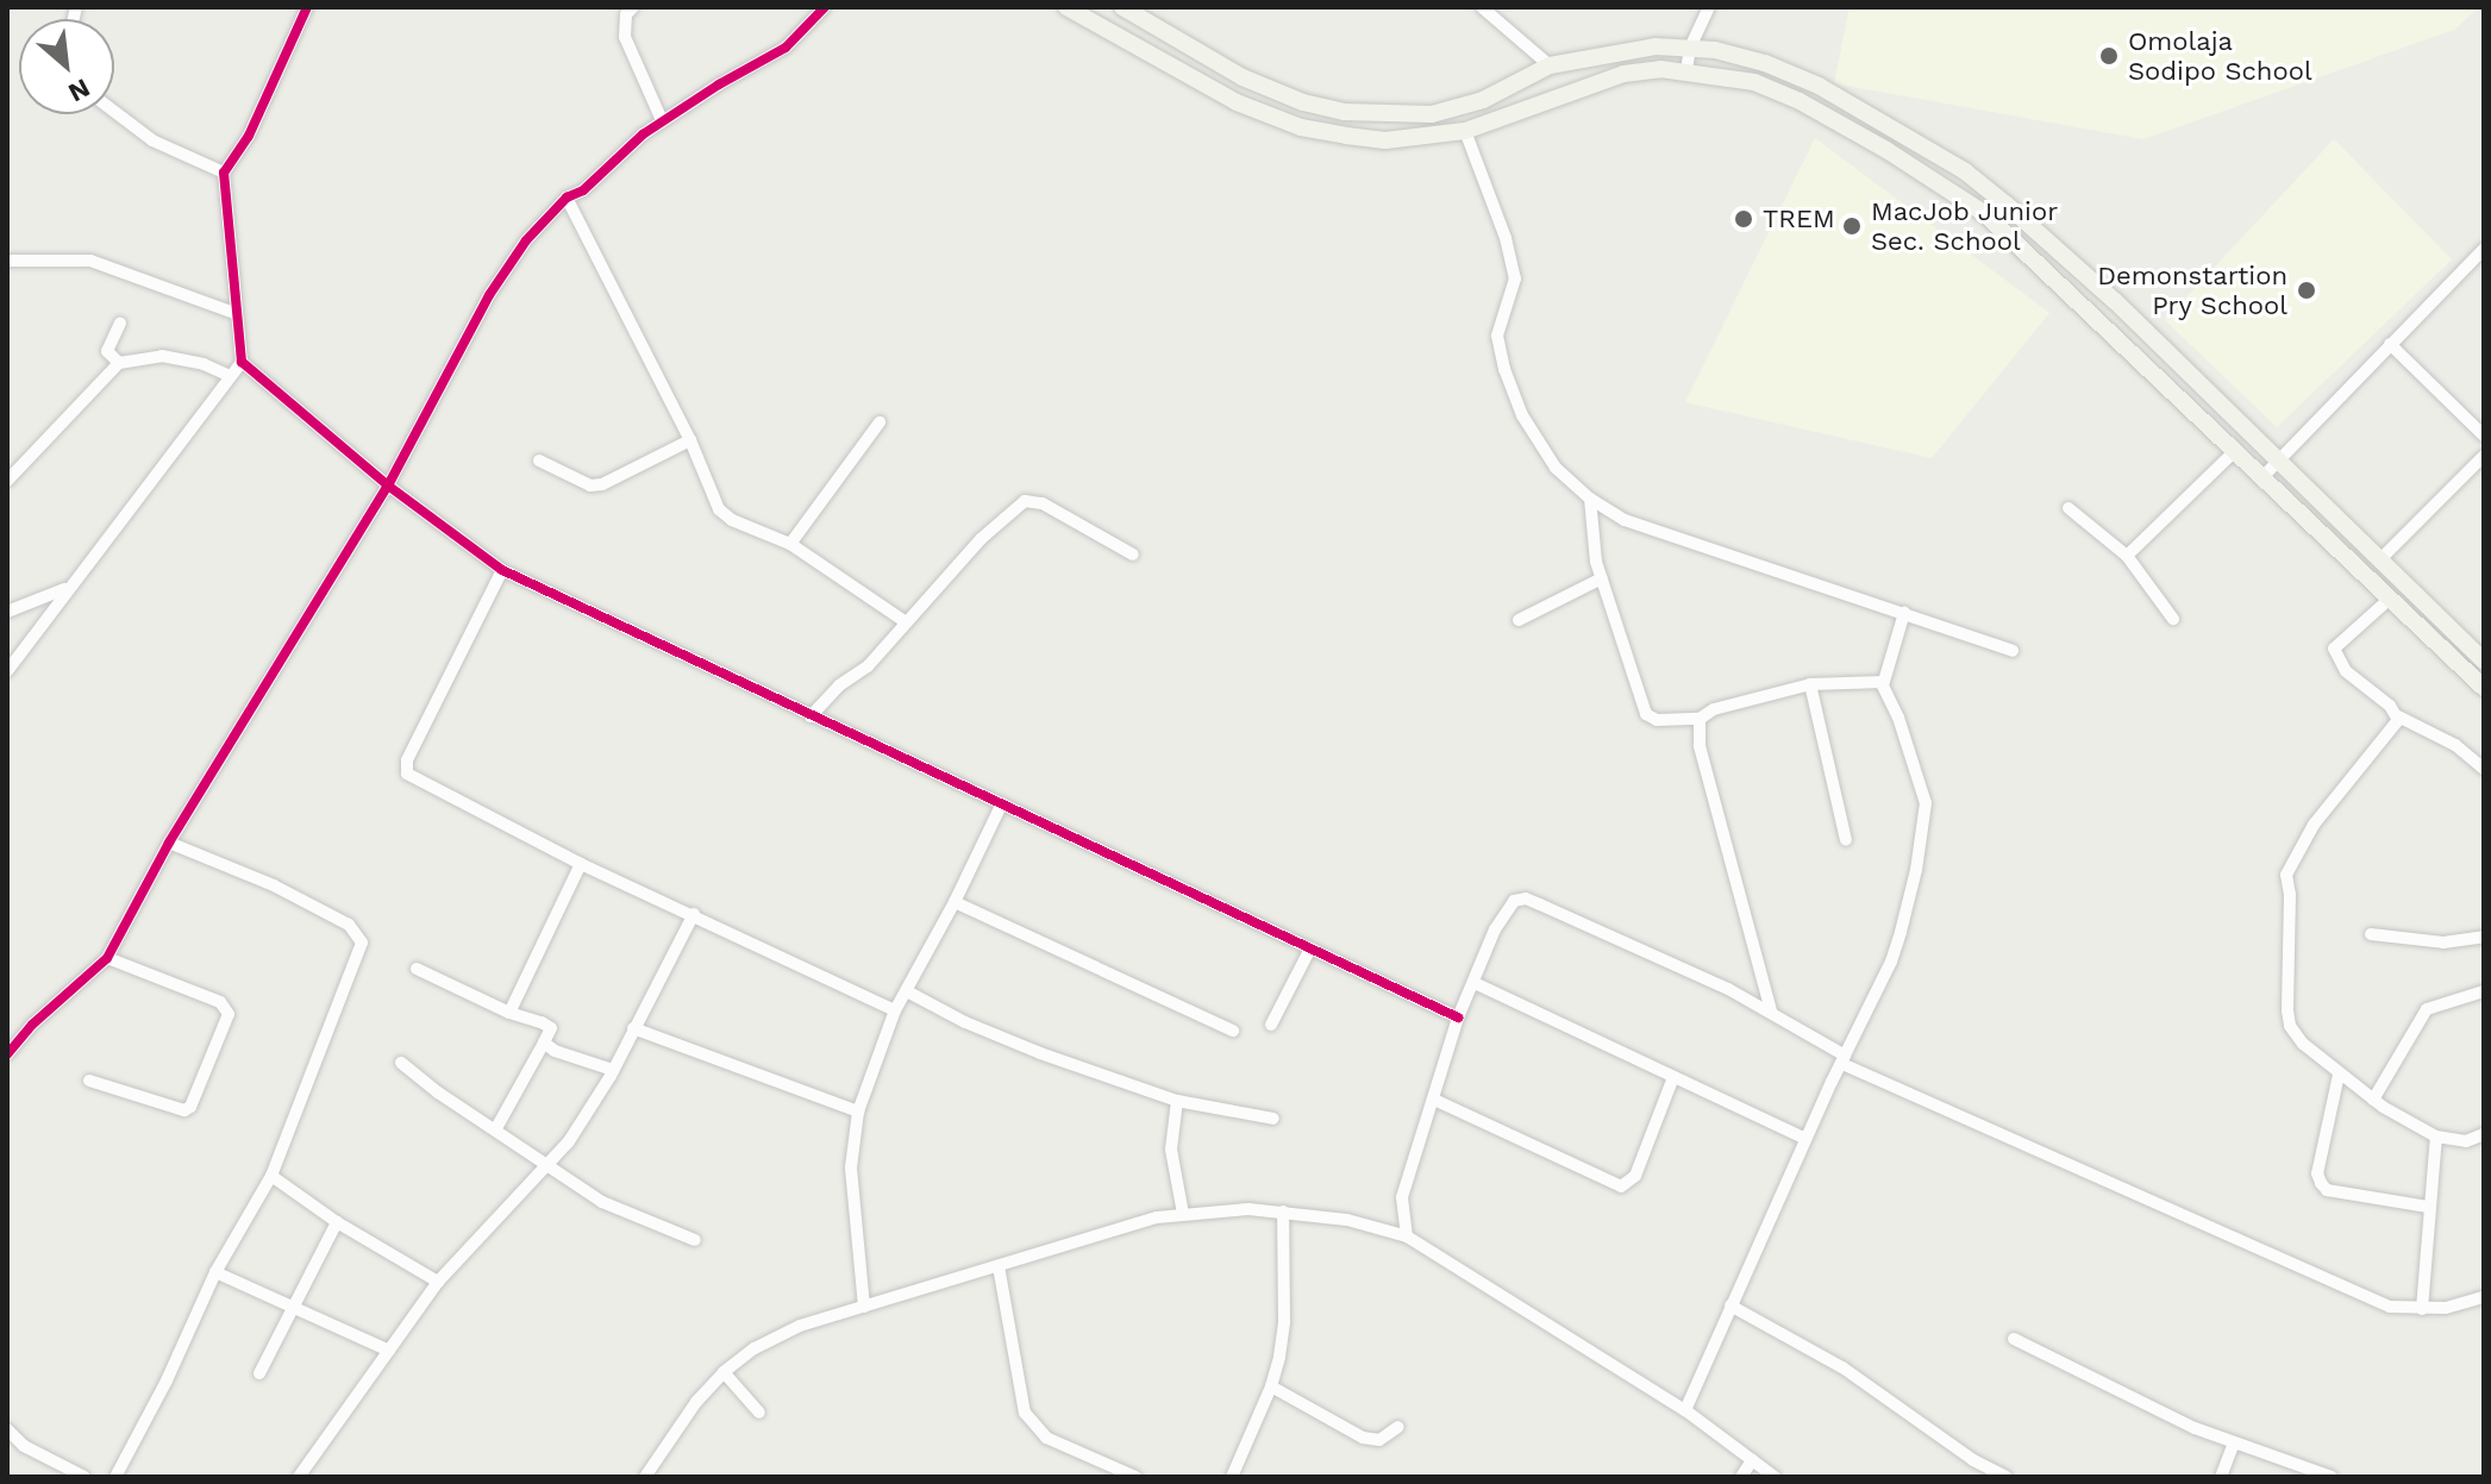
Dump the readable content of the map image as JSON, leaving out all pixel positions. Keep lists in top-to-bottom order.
{
  "places": [
    "Omolaja Sodipo School",
    "TREM",
    "MacJob Junior Sec. School",
    "Demonstartion Pry School"
  ],
  "north": "bottom right"
}
